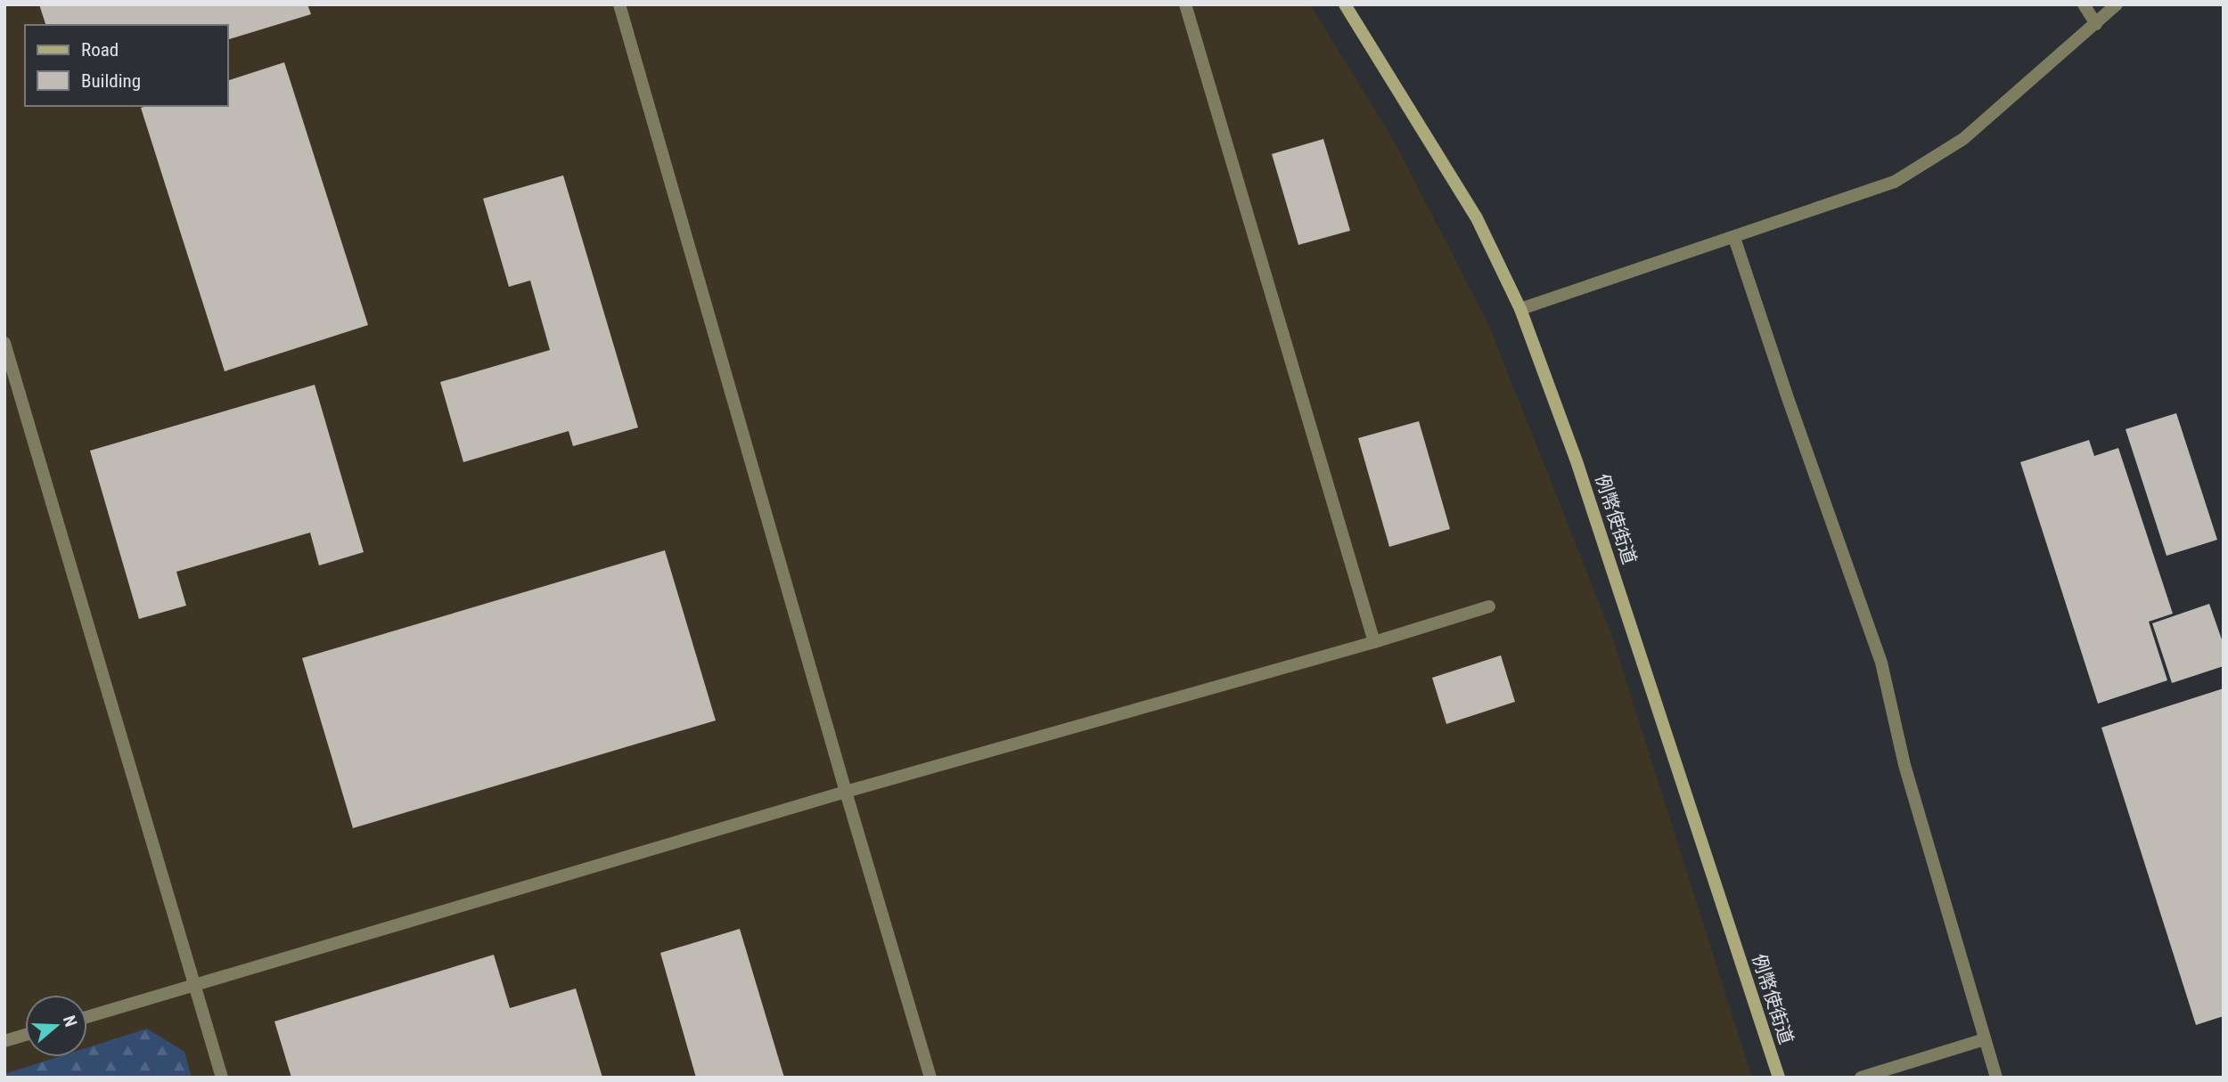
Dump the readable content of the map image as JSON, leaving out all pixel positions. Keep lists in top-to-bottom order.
{
  "streets": {
    "main road": ["例幣使街道"]
  },
  "legend": ["Road", "Building"],
  "north": "right"
}
